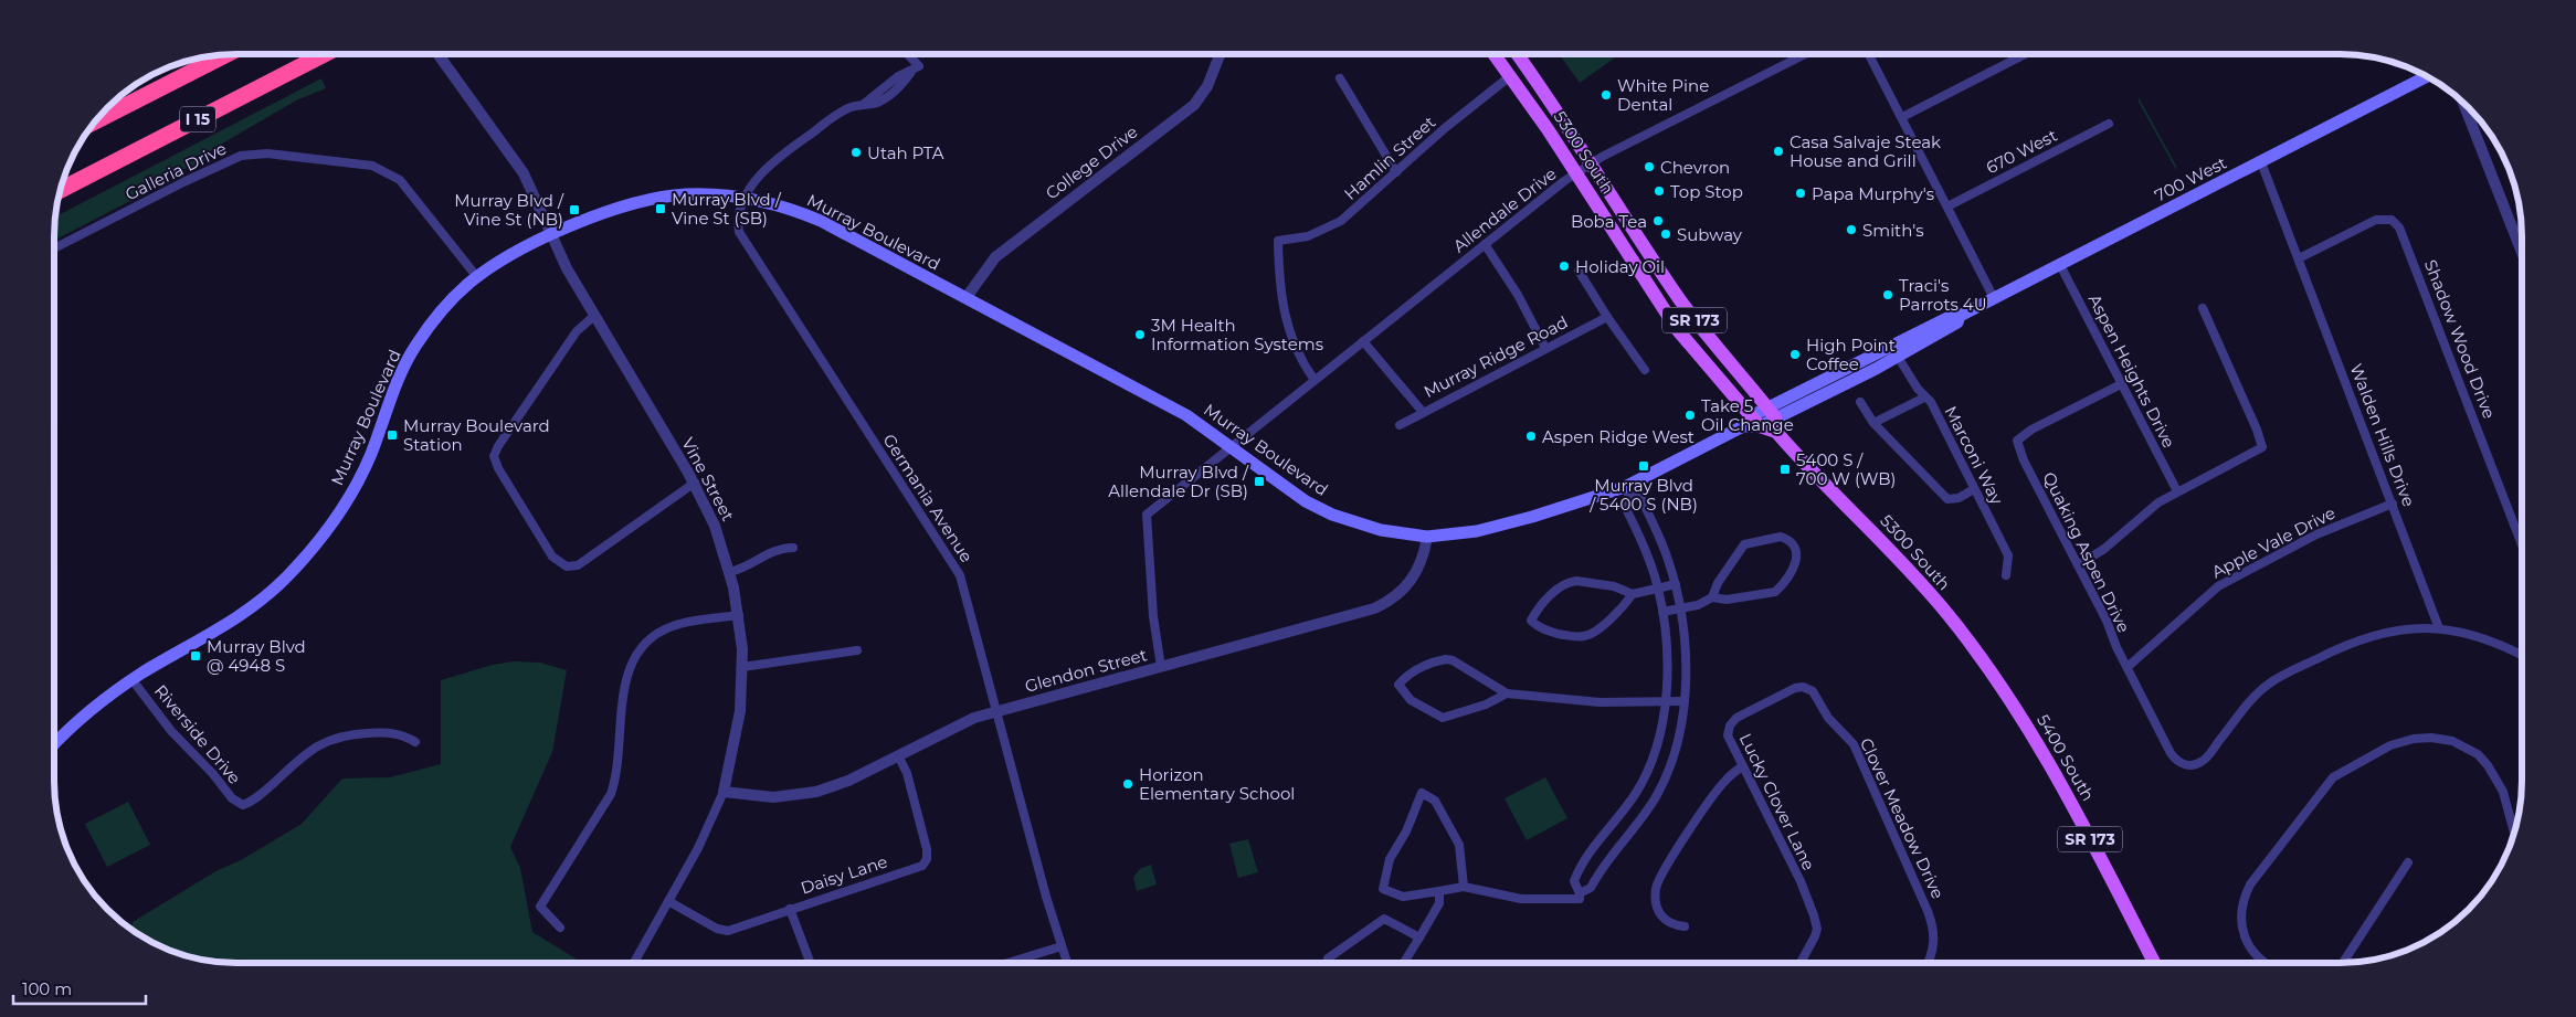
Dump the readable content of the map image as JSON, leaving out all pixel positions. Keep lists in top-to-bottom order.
{
  "streets": {
    "highway": ["I 15"],
    "main road": [
      "5300 South",
      "700 West",
      "Murray Boulevard",
      "SR 173",
      "5400 South"
    ],
    "street": [
      "670 West",
      "Hamlin Street",
      "College Drive",
      "Galleria Drive",
      "Allendale Drive",
      "Shadow Wood Drive",
      "Murray Ridge Road",
      "Aspen Heights Drive",
      "Walden Hills Drive",
      "Marconi Way",
      "Vine Street",
      "Germania Avenue",
      "Apple Vale Drive",
      "Quaking Aspen Drive",
      "Glendon Street",
      "Riverside Drive",
      "Lucky Clover Lane",
      "Clover Meadow Drive",
      "Daisy Lane"
    ]
  },
  "crossings": [
    ["5300 South", "Hamlin Street"],
    ["5300 South", "700 West"],
    ["5300 South", "Allendale Drive"],
    ["5300 South", "Murray Boulevard"],
    ["5300 South", "5400 South"],
    ["Hamlin Street", "Allendale Drive"],
    ["College Drive", "Murray Boulevard"],
    ["Galleria Drive", "Murray Boulevard"],
    ["700 West", "Murray Boulevard"],
    ["700 West", "Aspen Heights Drive"],
    ["700 West", "Walden Hills Drive"],
    ["700 West", "Marconi Way"],
    ["Allendale Drive", "Murray Boulevard"],
    ["Allendale Drive", "Glendon Street"],
    ["Murray Boulevard", "Vine Street"],
    ["Murray Boulevard", "Germania Avenue"],
    ["Murray Boulevard", "Glendon Street"],
    ["Murray Boulevard", "Riverside Drive"],
    ["Shadow Wood Drive", "Walden Hills Drive"],
    ["Aspen Heights Drive", "Quaking Aspen Drive"],
    ["Walden Hills Drive", "Apple Vale Drive"],
    ["Walden Hills Drive", "Quaking Aspen Drive"],
    ["Vine Street", "Glendon Street"],
    ["Vine Street", "Daisy Lane"],
    ["Germania Avenue", "Glendon Street"],
    ["Apple Vale Drive", "Quaking Aspen Drive"],
    ["Glendon Street", "Daisy Lane"],
    ["Lucky Clover Lane", "Clover Meadow Drive"]
  ],
  "places": {
    "other": [
      "White Pine Dental",
      "Casa Salvaje Steak House and Grill",
      "Utah PTA",
      "Chevron",
      "Top Stop",
      "Papa Murphy's",
      "Boba Tea",
      "Smith's",
      "Subway",
      "Holiday Oil",
      "Traci's Parrots 4U",
      "3M Health Information Systems",
      "High Point Coffee",
      "Take 5 Oil Change",
      "Aspen Ridge West",
      "Horizon Elementary School"
    ],
    "transit": [
      "Murray Blvd / Vine St (SB)",
      "Murray Blvd / Vine St (NB)",
      "Murray Boulevard Station",
      "Murray Blvd / 5400 S (NB)",
      "5400 S / 700 W (WB)",
      "Murray Blvd / Allendale Dr (SB)",
      "Murray Blvd @ 4948 S"
    ]
  },
  "scale_bar": "100 m"
}
